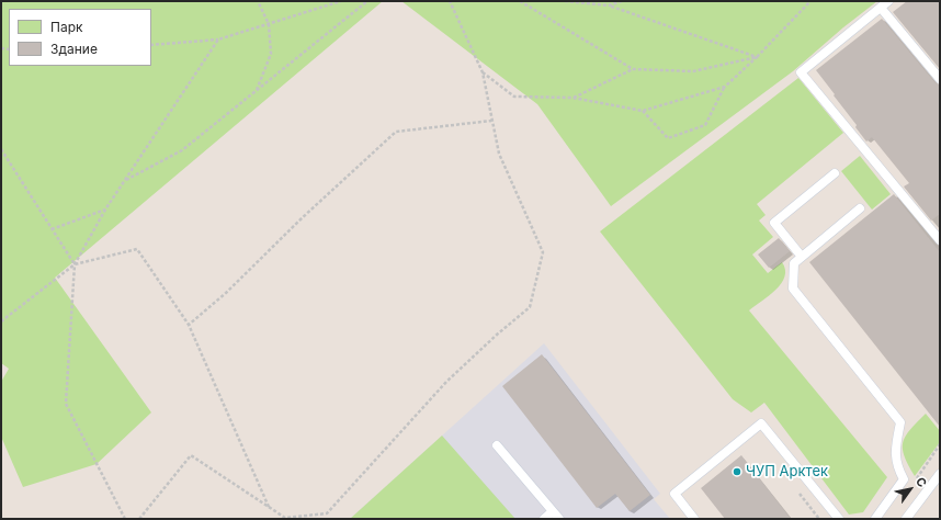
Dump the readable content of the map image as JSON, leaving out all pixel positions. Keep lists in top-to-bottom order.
{
  "places": ["ЧУП Арктек"],
  "legend": ["Парк", "Здание"],
  "north": "top right"
}
